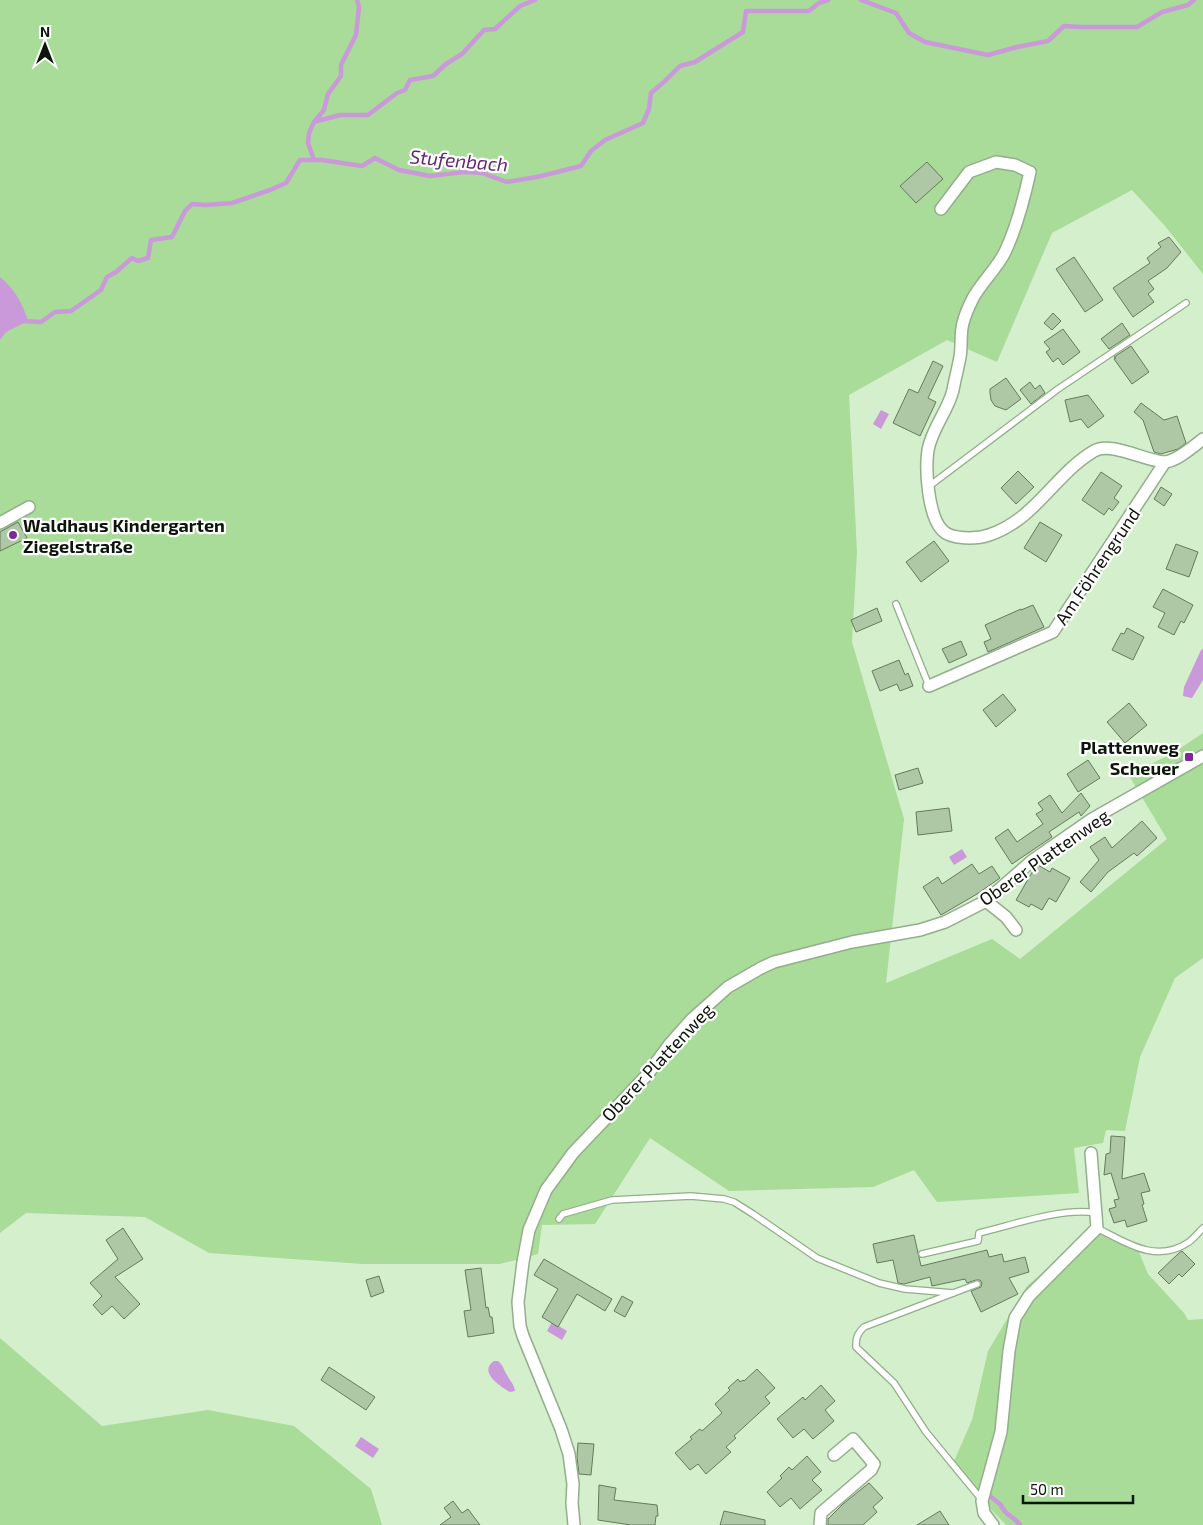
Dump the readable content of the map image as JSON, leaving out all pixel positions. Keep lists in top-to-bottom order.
{
  "streets": {
    "street": ["Am Föhrengrund", "Oberer Plattenweg"]
  },
  "water": ["Stufenbach"],
  "places": {
    "other": ["Waldhaus Kindergarten Ziegelstraße"],
    "transit": ["Plattenweg Scheuer"]
  },
  "scale_bar": "50 m",
  "north": "top"
}
